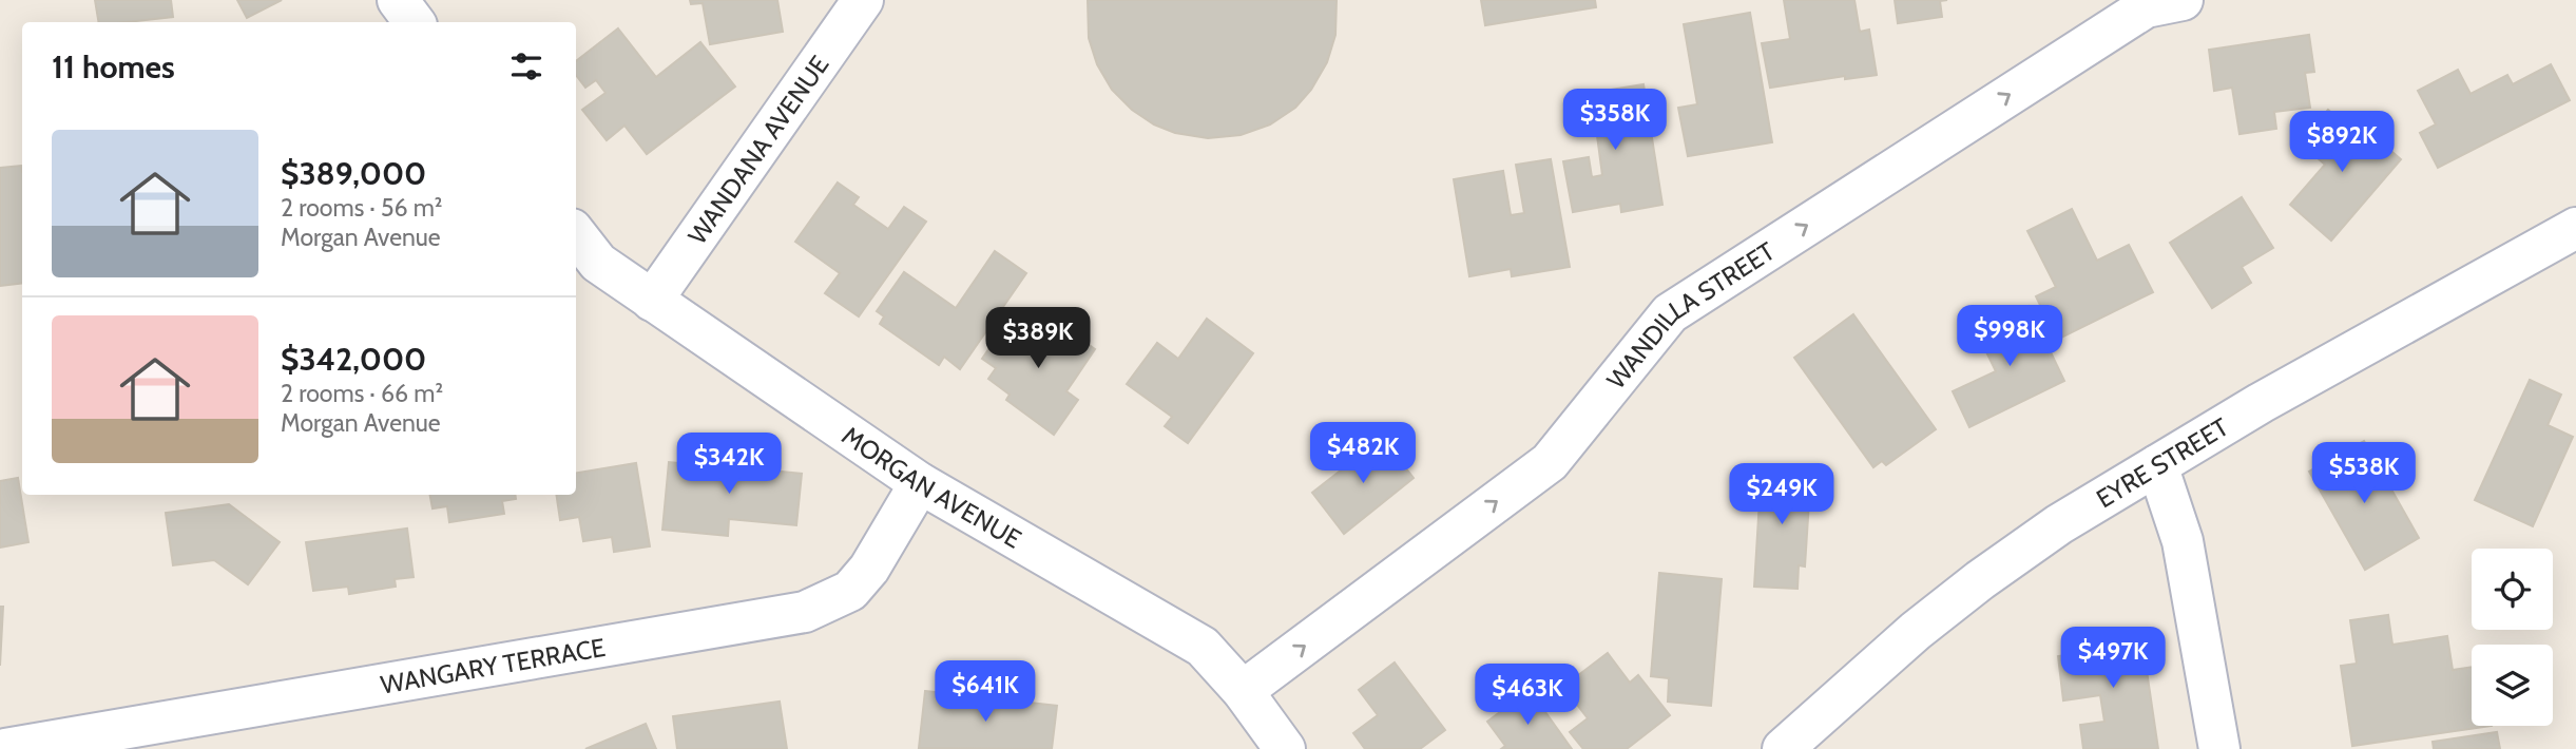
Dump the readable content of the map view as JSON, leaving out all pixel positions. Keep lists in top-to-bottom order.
{
  "streets": {
    "street": [
      "WANDANA AVENUE",
      "WANDILLA STREET",
      "EYRE STREET",
      "MORGAN AVENUE",
      "WANGARY TERRACE"
    ]
  },
  "crossings": [
    ["WANDANA AVENUE", "MORGAN AVENUE"],
    ["WANDILLA STREET", "MORGAN AVENUE"],
    ["MORGAN AVENUE", "WANGARY TERRACE"]
  ],
  "one_way": ["WANDILLA STREET"],
  "page": {
    "heading": "11 homes",
    "price": [
      "$358K",
      "$892K",
      "$998K",
      "$389K",
      "$482K",
      "$342K",
      "$538K",
      "$249K",
      "$497K",
      "$641K",
      "$463K"
    ],
    "list": [
      {
        "name": "$389,000",
        "note": "2 rooms · 56 m² · Morgan Avenue"
      },
      {
        "name": "$342,000",
        "note": "2 rooms · 66 m² · Morgan Avenue"
      }
    ]
  }
}
